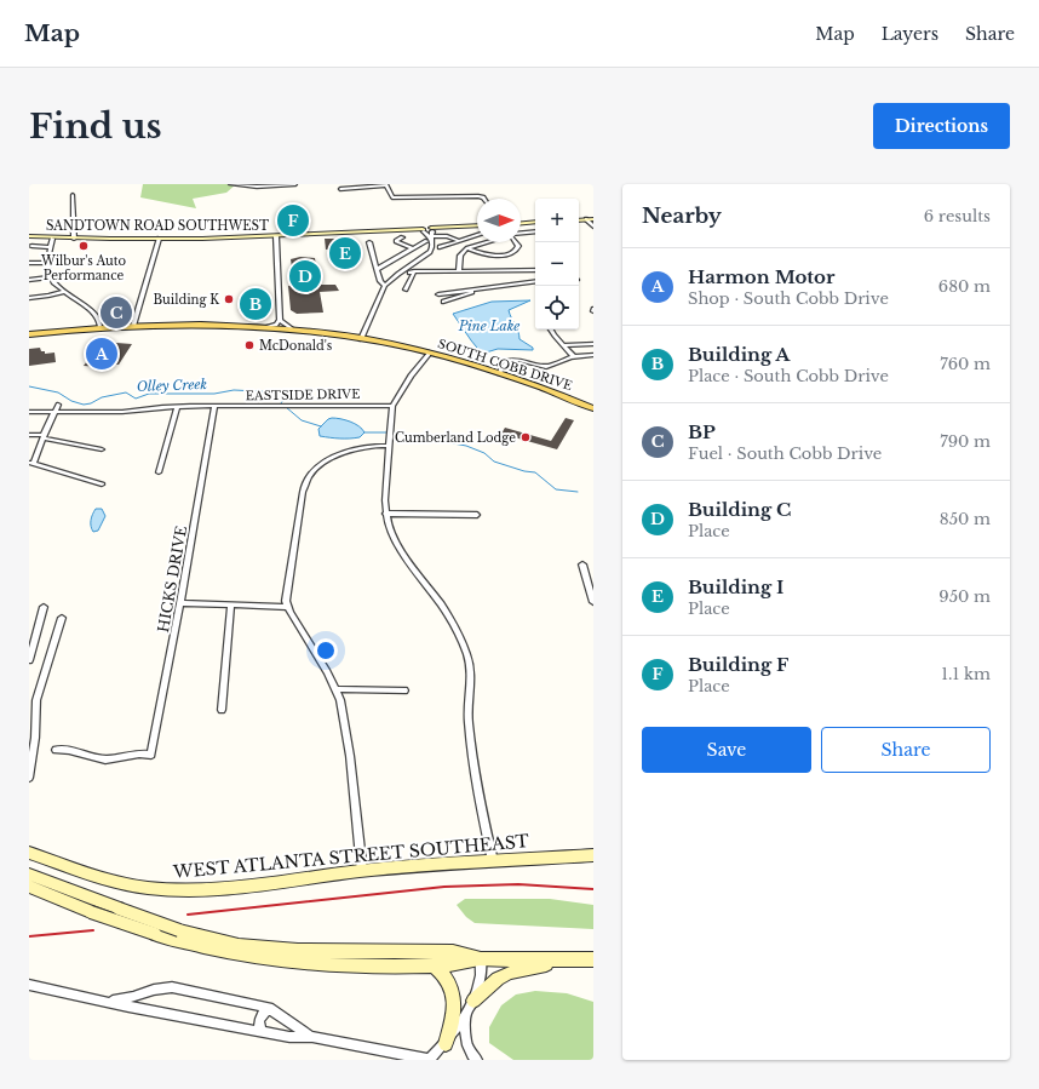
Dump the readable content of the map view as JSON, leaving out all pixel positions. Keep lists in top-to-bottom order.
{
  "streets": {
    "main road": ["SOUTH COBB DRIVE"],
    "street": [
      "SANDTOWN ROAD SOUTHWEST",
      "EASTSIDE DRIVE",
      "HICKS DRIVE",
      "WEST ATLANTA STREET SOUTHEAST"
    ]
  },
  "crossings": [
    ["EASTSIDE DRIVE", "HICKS DRIVE"]
  ],
  "water": ["Pine Lake", "Olley Creek"],
  "places": [
    "Wilbur's Auto Performance",
    "Building K",
    "McDonald's",
    "Cumberland Lodge"
  ],
  "north": "right",
  "page": {
    "header": "Map",
    "nav": ["Map", "Layers", "Share"],
    "buttons": [
      "Directions",
      ["Save", "Share"]
    ],
    "title": "Find us",
    "heading": ["Nearby", "6 results"],
    "map_buttons": ["+", "−"],
    "pins": [
      "F",
      "E",
      "D",
      "B",
      "C",
      "A"
    ],
    "list": [
      {
        "mark": "A",
        "name": "Harmon Motor",
        "note": "Shop · South Cobb Drive",
        "value": "680 m"
      },
      {
        "mark": "B",
        "name": "Building A",
        "note": "Place · South Cobb Drive",
        "value": "760 m"
      },
      {
        "mark": "C",
        "name": "BP",
        "note": "Fuel · South Cobb Drive",
        "value": "790 m"
      },
      {
        "mark": "D",
        "name": "Building C",
        "note": "Place",
        "value": "850 m"
      },
      {
        "mark": "E",
        "name": "Building I",
        "note": "Place",
        "value": "950 m"
      },
      {
        "mark": "F",
        "name": "Building F",
        "note": "Place",
        "value": "1.1 km"
      }
    ]
  }
}
